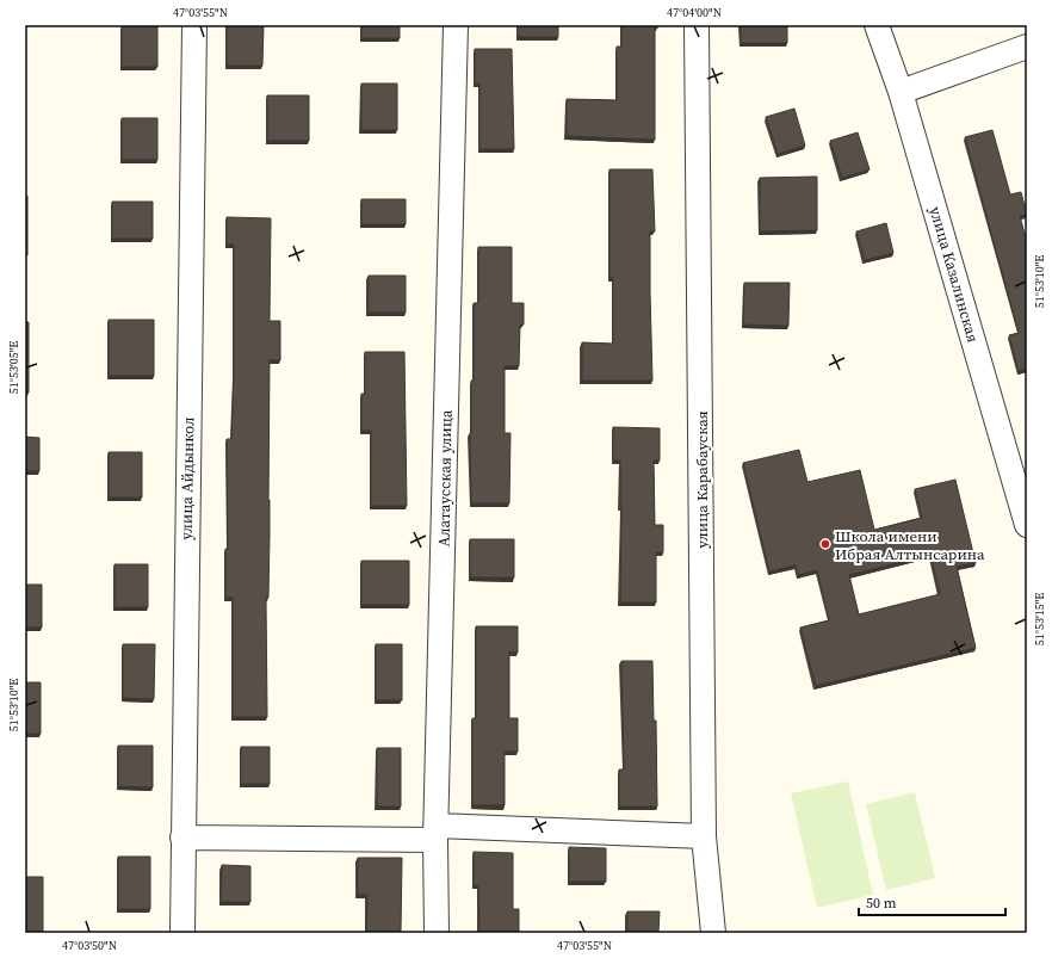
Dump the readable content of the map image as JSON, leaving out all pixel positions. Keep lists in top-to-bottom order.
{
  "streets": {
    "street": [
      "улица Казалинская",
      "улица Айдынкол",
      "Алатаусская улица",
      "улица Карабауская"
    ]
  },
  "places": ["Школа имени Ибрая Алтынсарина"],
  "scale_bar": "50 m",
  "coordinates": [
    "47°03'55\"N",
    "47°04'00\"N",
    "51°53'10\"E",
    "51°53'05\"E",
    "51°53'15\"E",
    "47°03'50\"N"
  ]
}
